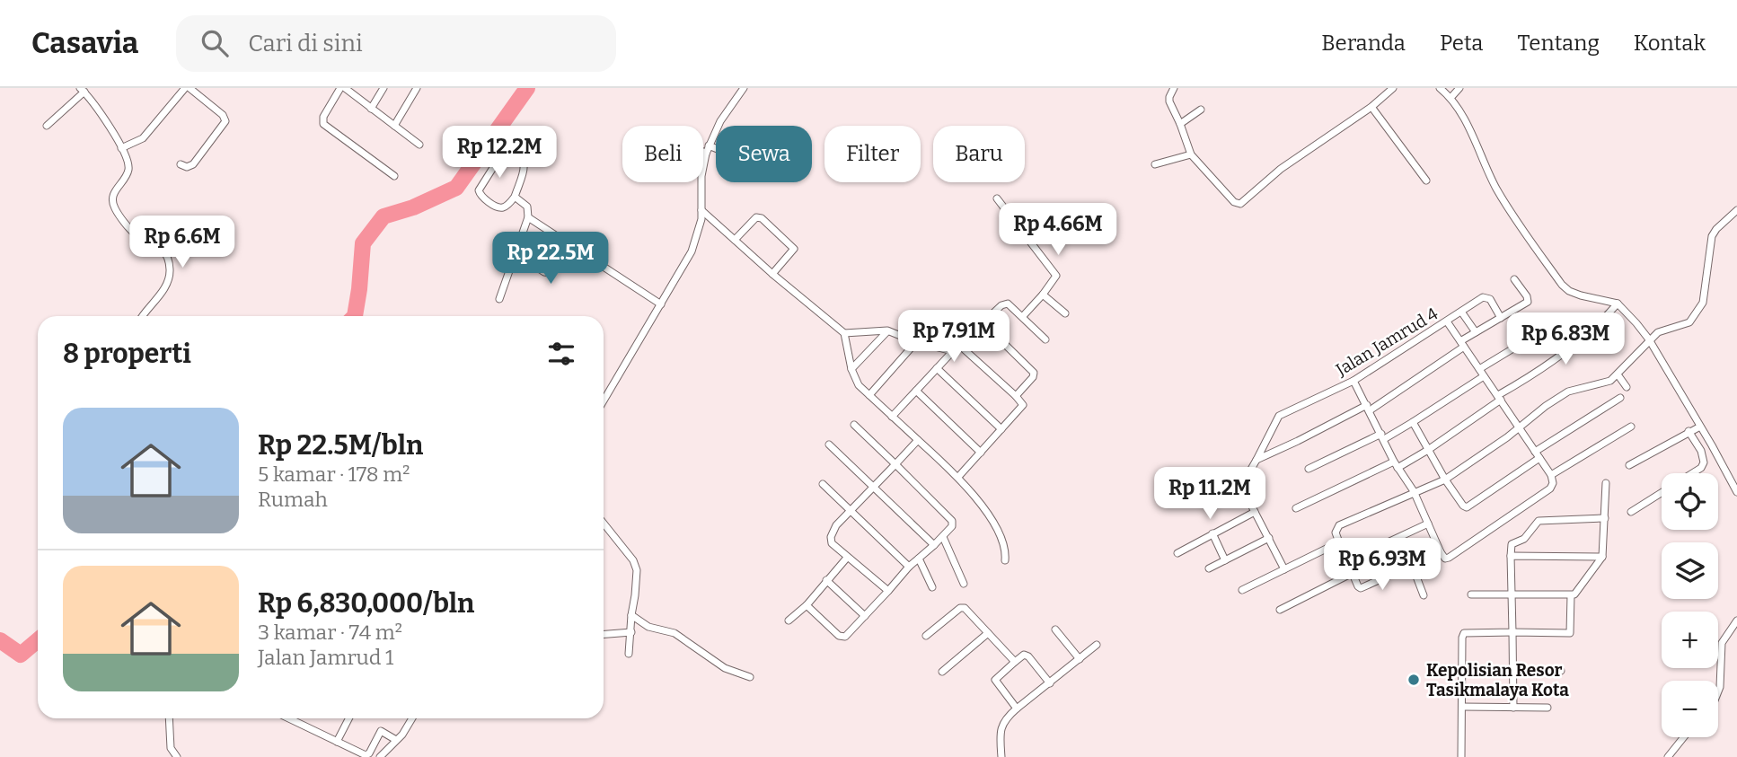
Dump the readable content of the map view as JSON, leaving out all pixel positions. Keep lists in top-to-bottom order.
{
  "streets": {
    "street": ["Jalan Jamrud 4"]
  },
  "places": ["Kepolisian Resor Tasikmalaya Kota"],
  "page": {
    "header": "Casavia",
    "search": "Cari di sini",
    "nav": [
      "Beranda",
      "Peta",
      "Tentang",
      "Kontak"
    ],
    "price": [
      "Rp 12.2M",
      "Rp 4.66M",
      "Rp 6.6M",
      "Rp 22.5M",
      "Rp 7.91M",
      "Rp 6.83M",
      "Rp 11.2M",
      "Rp 6.93M"
    ],
    "chip": [
      "Beli",
      "Sewa",
      "Filter",
      "Baru"
    ],
    "heading": "8 properti",
    "list": [
      {
        "name": "Rp 22.5M/bln",
        "note": "5 kamar · 178 m² · Rumah"
      },
      {
        "name": "Rp 6,830,000/bln",
        "note": "3 kamar · 74 m² · Jalan Jamrud 1"
      }
    ],
    "map_buttons": ["+", "−"]
  }
}
